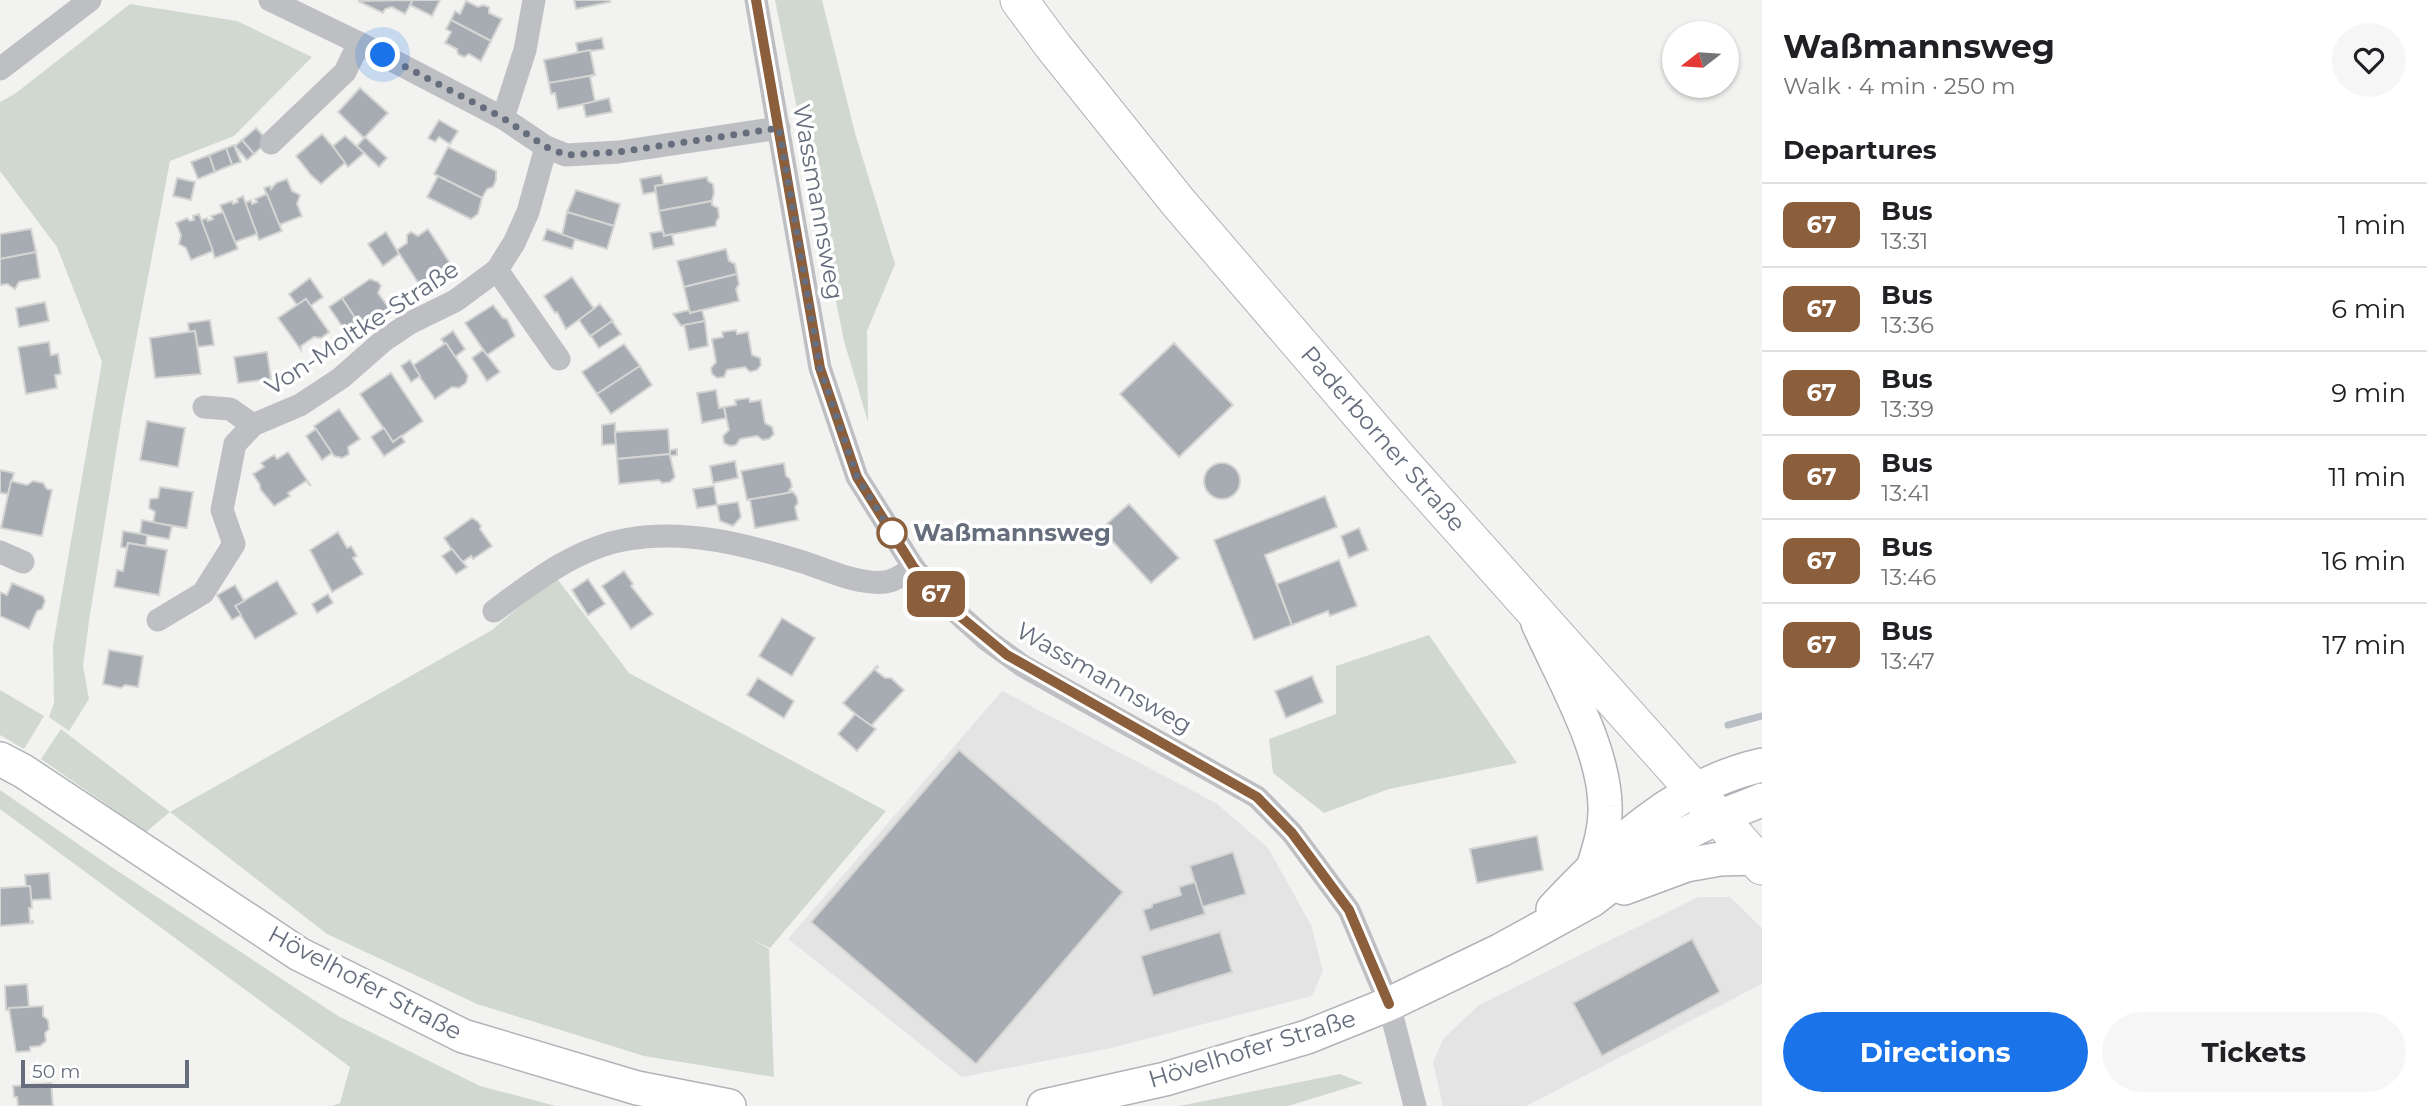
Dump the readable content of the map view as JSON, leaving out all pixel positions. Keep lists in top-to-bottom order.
{
  "streets": {
    "main road": ["Paderborner Straße", "Hövelhofer Straße"],
    "street": ["Wassmannsweg", "Von-Moltke-Straße"]
  },
  "crossings": [
    ["Wassmannsweg", "Hövelhofer Straße"],
    ["Paderborner Straße", "Hövelhofer Straße"]
  ],
  "places": ["Waßmannsweg"],
  "lines": ["bus line 67"],
  "scale_bar": "50 m",
  "north": "left",
  "page": {
    "on_map": "67",
    "heading": [
      ["Waßmannsweg", "Walk · 4 min · 250 m"],
      "Departures"
    ],
    "list": [
      {
        "mark": "67",
        "name": "Bus",
        "note": "13:31",
        "value": "1 min"
      },
      {
        "mark": "67",
        "name": "Bus",
        "note": "13:36",
        "value": "6 min"
      },
      {
        "mark": "67",
        "name": "Bus",
        "note": "13:39",
        "value": "9 min"
      },
      {
        "mark": "67",
        "name": "Bus",
        "note": "13:41",
        "value": "11 min"
      },
      {
        "mark": "67",
        "name": "Bus",
        "note": "13:46",
        "value": "16 min"
      },
      {
        "mark": "67",
        "name": "Bus",
        "note": "13:47",
        "value": "17 min"
      }
    ],
    "buttons": ["Directions", "Tickets"],
    "scale": "50 m"
  }
}
